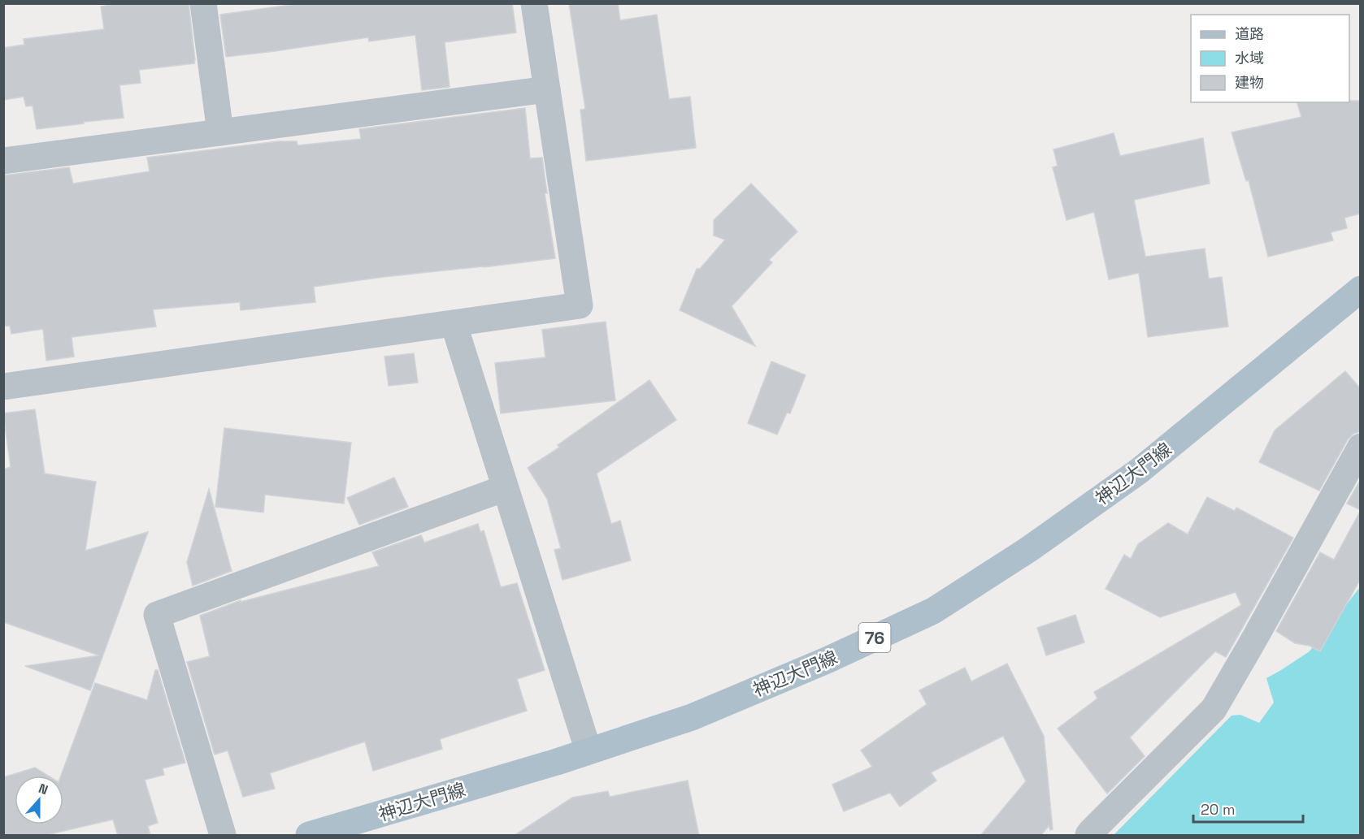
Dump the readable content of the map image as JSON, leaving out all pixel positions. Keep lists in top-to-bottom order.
{
  "streets": {
    "main road": ["神辺大門線", "76"]
  },
  "legend": ["道路", "水域", "建物"],
  "scale_bar": "20 m",
  "north": "top"
}
